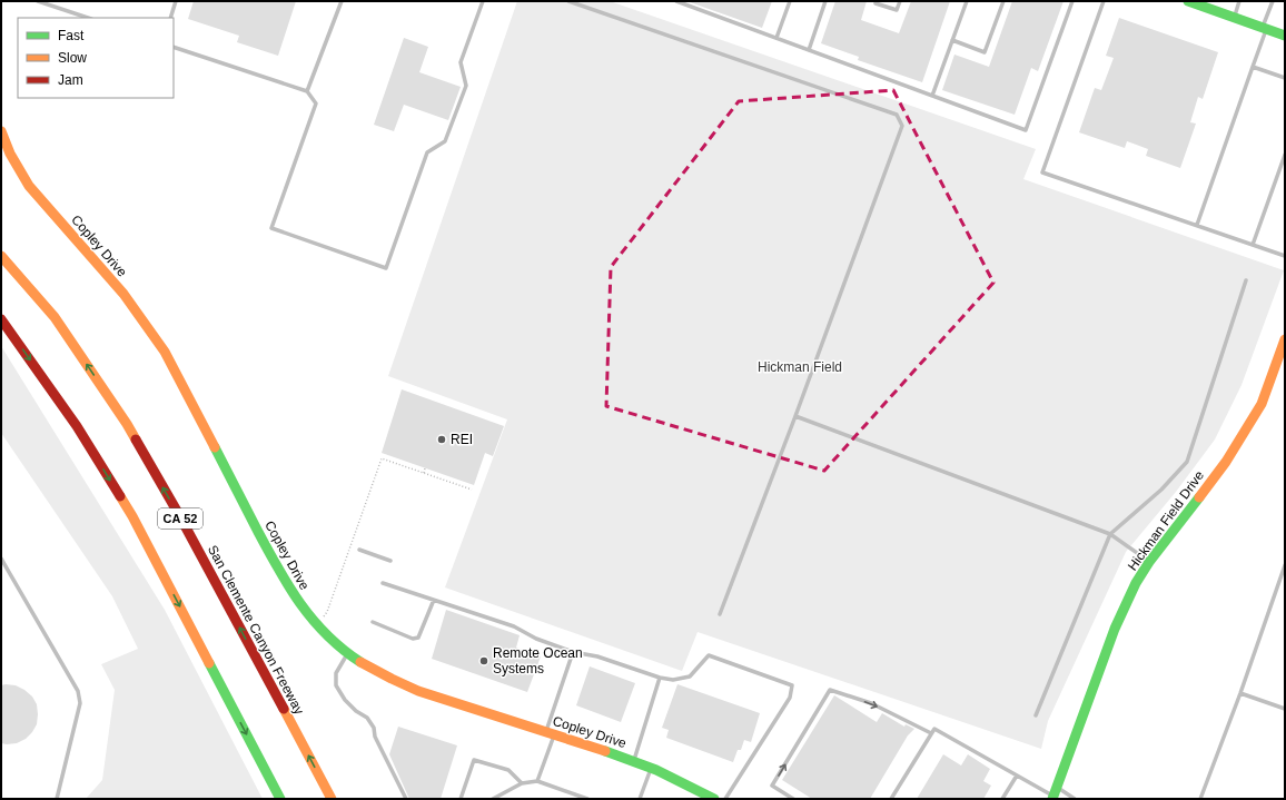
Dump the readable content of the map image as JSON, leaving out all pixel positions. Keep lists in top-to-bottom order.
{
  "streets": {
    "main road": [
      "Copley Drive",
      "CA 52",
      "Hickman Field Drive",
      "San Clemente Canyon Freeway"
    ]
  },
  "parks": ["Hickman Field"],
  "places": ["REI", "Remote Ocean Systems"],
  "legend": ["Fast", "Slow", "Jam"]
}
